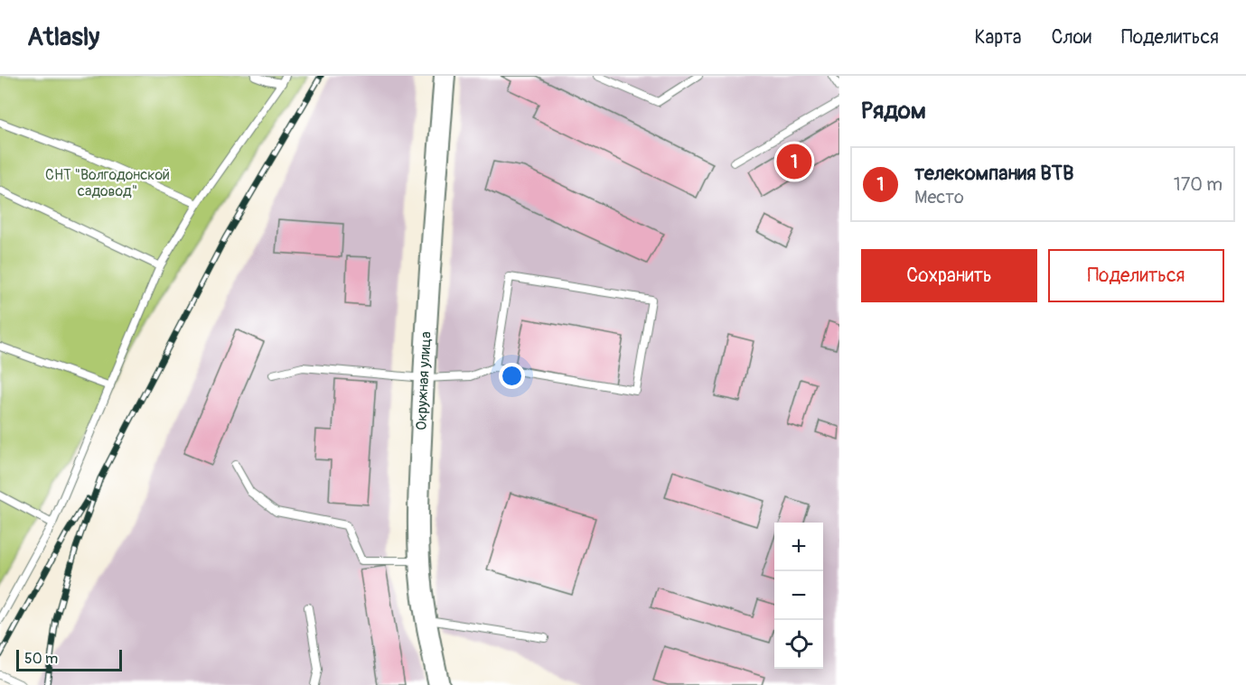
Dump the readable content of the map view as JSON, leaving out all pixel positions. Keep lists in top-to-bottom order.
{
  "streets": {
    "main road": ["Окружная улица"]
  },
  "parks": ["СНТ \"Волгодонской садовод\""],
  "scale_bar": "50 m",
  "page": {
    "header": "Atlasly",
    "nav": ["Карта", "Слои", "Поделиться"],
    "heading": "Рядом",
    "pins": "1",
    "list": [
      {
        "mark": "1",
        "name": "телекомпания ВТВ",
        "note": "Место",
        "value": "170 m"
      }
    ],
    "buttons": ["Сохранить", "Поделиться"],
    "map_buttons": ["+", "−"],
    "scale": "50 m"
  }
}
